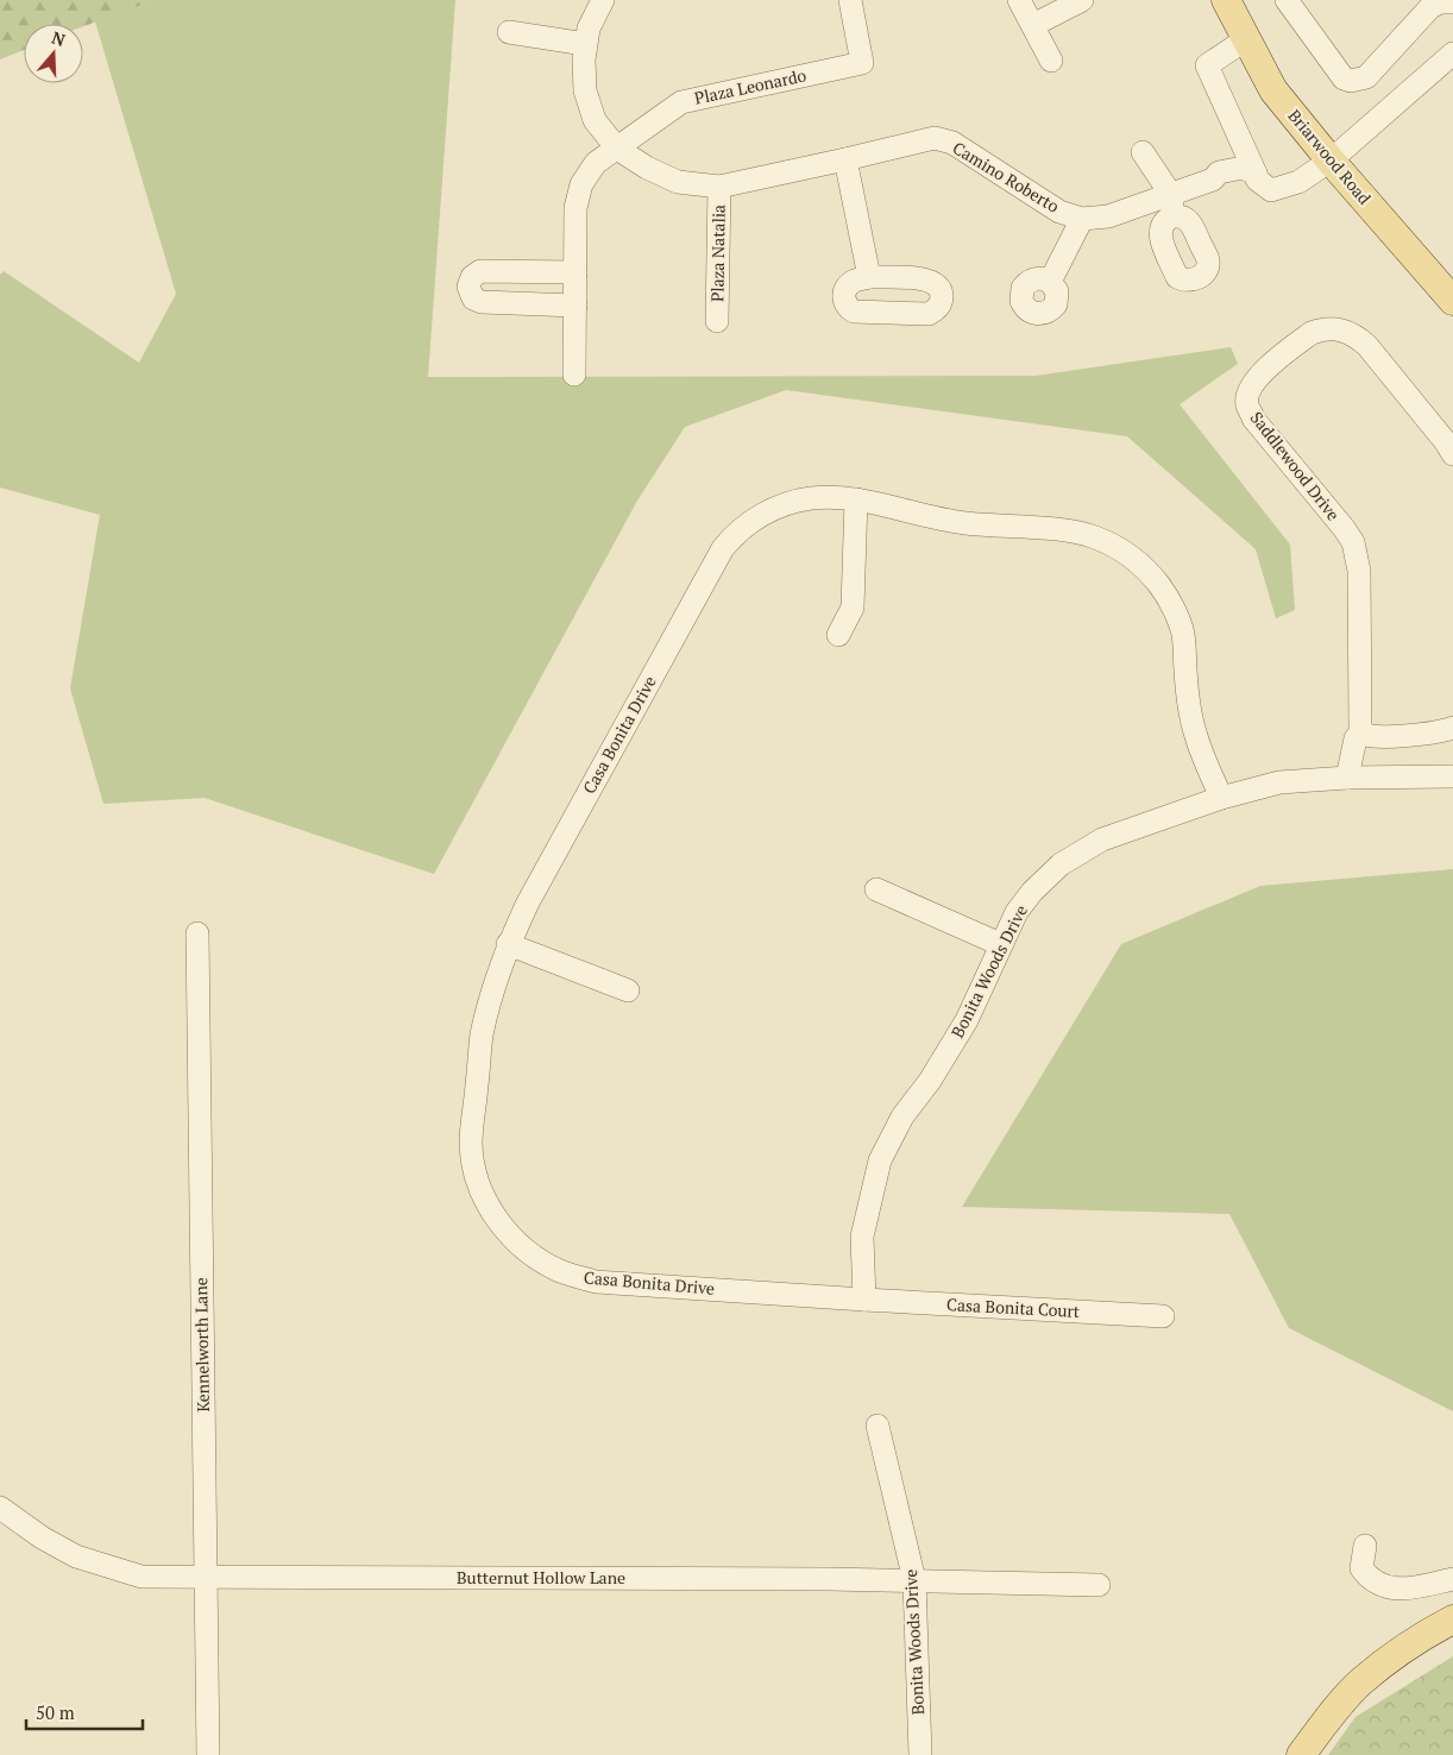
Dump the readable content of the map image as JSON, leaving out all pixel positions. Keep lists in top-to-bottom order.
{
  "streets": {
    "main road": ["Briarwood Road"],
    "street": [
      "Plaza Leonardo",
      "Camino Roberto",
      "Plaza Natalia",
      "Saddlewood Drive",
      "Casa Bonita Drive",
      "Bonita Woods Drive",
      "Casa Bonita Court",
      "Kennelworth Lane",
      "Butternut Hollow Lane"
    ]
  },
  "crossings": [
    ["Plaza Leonardo", "Camino Roberto"],
    ["Briarwood Road", "Camino Roberto"],
    ["Camino Roberto", "Plaza Natalia"],
    ["Casa Bonita Drive", "Bonita Woods Drive"],
    ["Casa Bonita Drive", "Casa Bonita Court"],
    ["Bonita Woods Drive", "Casa Bonita Court"],
    ["Bonita Woods Drive", "Butternut Hollow Lane"],
    ["Kennelworth Lane", "Butternut Hollow Lane"]
  ],
  "scale_bar": "50 m",
  "north": "top"
}
